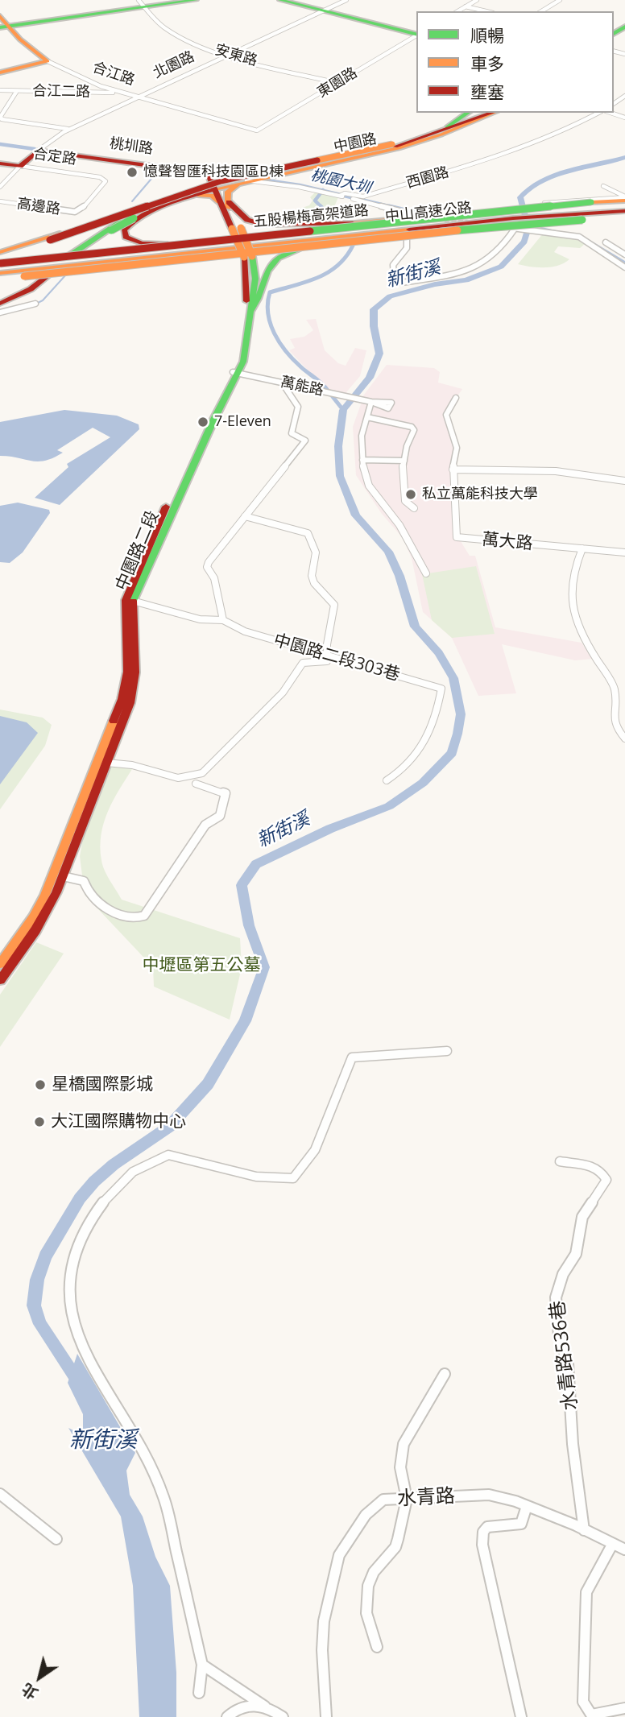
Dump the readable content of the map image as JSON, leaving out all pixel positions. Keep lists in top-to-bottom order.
{
  "streets": {
    "main road": [
      "北園路",
      "合江路",
      "中園路",
      "桃圳路",
      "合定路",
      "中山高速公路",
      "五股楊梅高架道路",
      "中園路二段"
    ],
    "street": [
      "安東路",
      "東園路",
      "合江二路",
      "西園路",
      "高邊路",
      "萬能路",
      "萬大路",
      "中園路二段303巷",
      "水青路536巷",
      "水青路"
    ]
  },
  "crossings": [
    ["安東路", "北園路"],
    ["安東路", "東園路"],
    ["北園路", "合江路"],
    ["北園路", "桃圳路"],
    ["北園路", "合定路"],
    ["合江路", "東園路"],
    ["合江路", "合江二路"],
    ["中園路", "桃圳路"],
    ["中園路", "西園路"],
    ["合定路", "高邊路"],
    ["萬能路", "中園路二段"],
    ["中園路二段", "中園路二段303巷"],
    ["水青路536巷", "水青路"]
  ],
  "water": ["桃園大圳", "新街溪"],
  "parks": ["中壢區第五公墓"],
  "places": [
    "憶聲智匯科技園區B棟",
    "7-Eleven",
    "私立萬能科技大學",
    "星橋國際影城",
    "大江國際購物中心"
  ],
  "legend": ["順暢", "車多", "壅塞"],
  "north": "bottom left"
}
